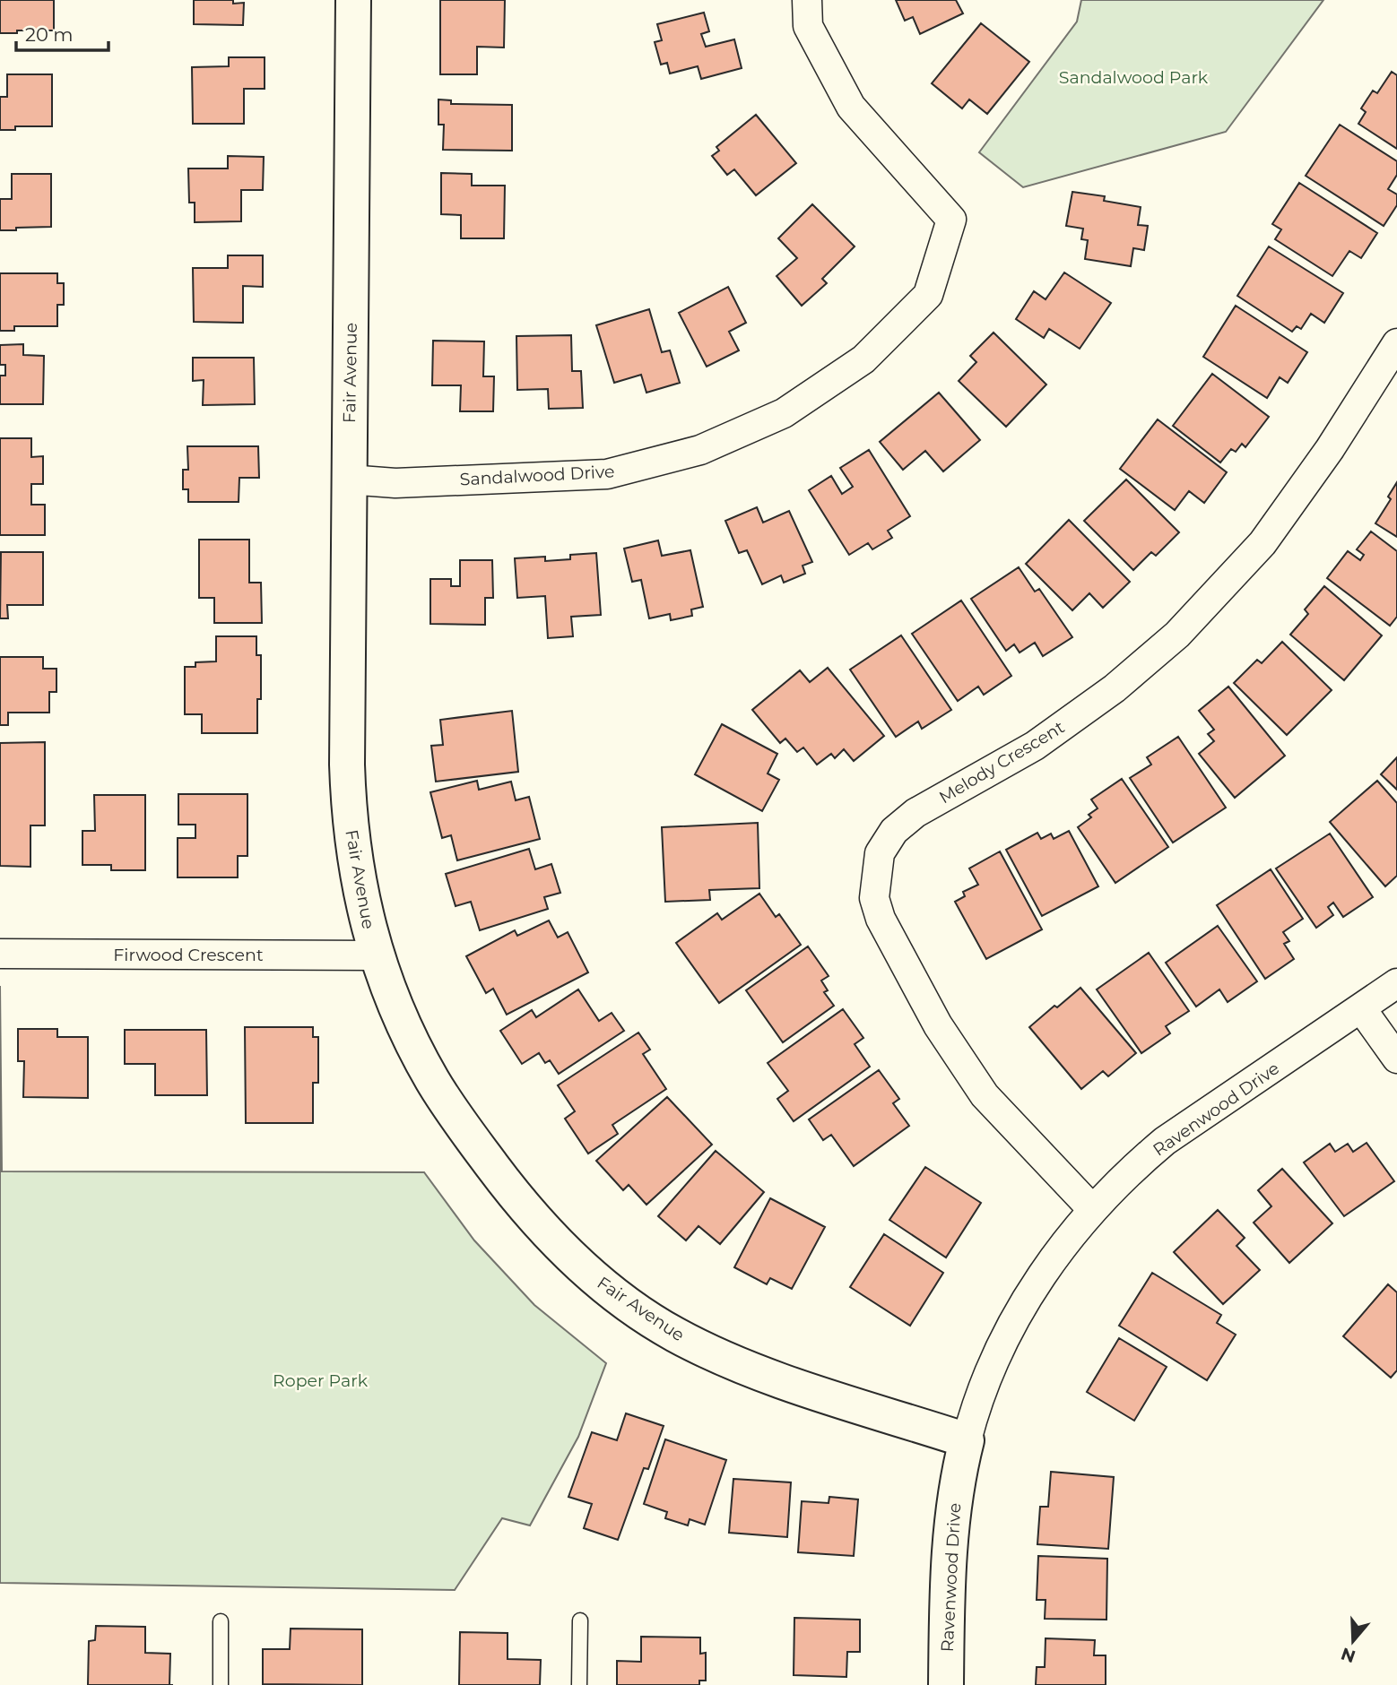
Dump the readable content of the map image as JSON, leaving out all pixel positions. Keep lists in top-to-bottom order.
{
  "streets": {
    "street": [
      "Fair Avenue",
      "Sandalwood Drive",
      "Melody Crescent",
      "Firwood Crescent",
      "Ravenwood Drive"
    ]
  },
  "crossings": [
    ["Fair Avenue", "Sandalwood Drive"],
    ["Fair Avenue", "Firwood Crescent"],
    ["Fair Avenue", "Ravenwood Drive"],
    ["Melody Crescent", "Ravenwood Drive"]
  ],
  "parks": ["Sandalwood Park", "Roper Park"],
  "scale_bar": "20 m",
  "north": "bottom"
}
